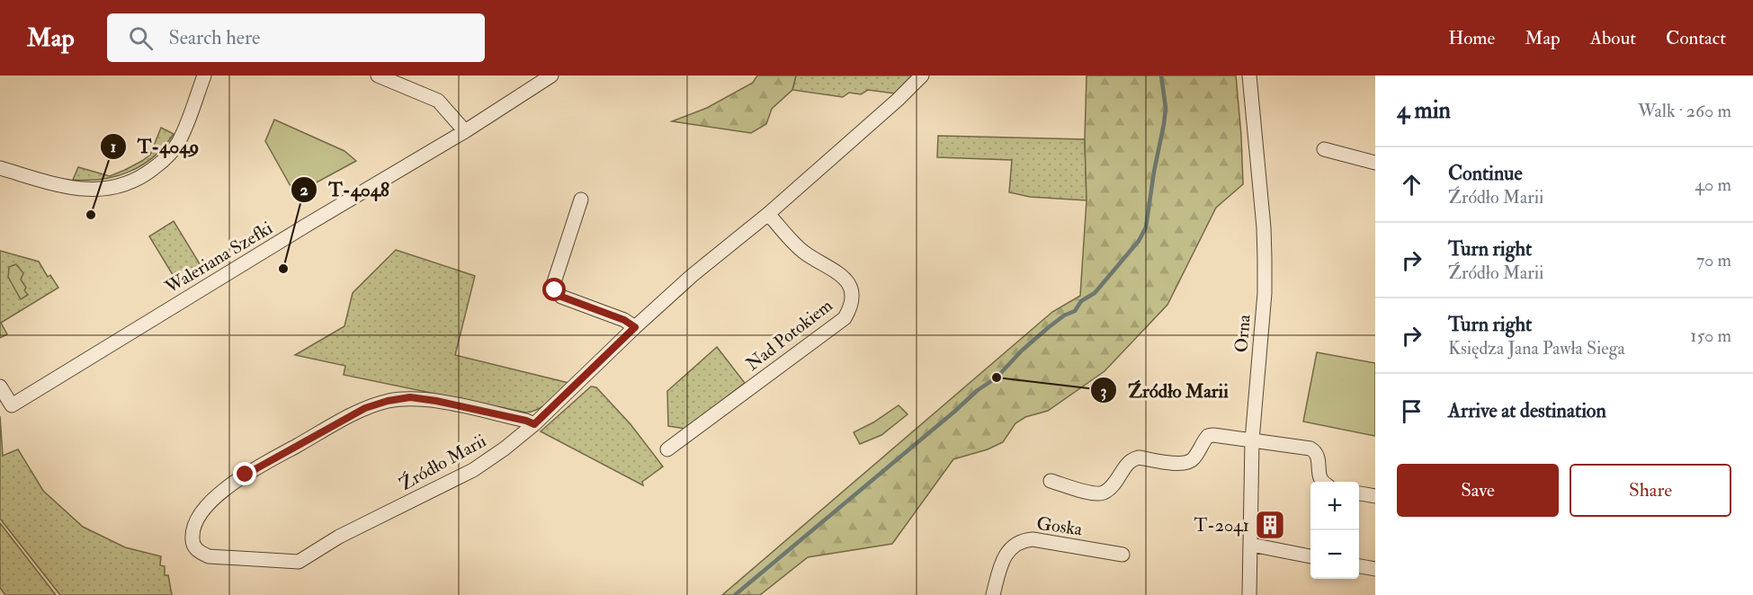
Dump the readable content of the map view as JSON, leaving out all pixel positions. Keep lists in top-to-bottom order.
{
  "streets": {
    "street": [
      "Waleriana Szefki",
      "Orna",
      "Nad Potokiem",
      "Źródło Marii",
      "Goska"
    ]
  },
  "crossings": [
    ["Nad Potokiem", "Źródło Marii"]
  ],
  "places": {
    "other": ["T-4049", "T-4048", "Źródło Marii"],
    "building": ["T-2041"]
  },
  "page": {
    "header": "Map",
    "search": "Search here",
    "nav": [
      "Home",
      "Map",
      "About",
      "Contact"
    ],
    "heading": ["4 min", "Walk · 260 m"],
    "list": [
      ["Continue", "Źródło Marii", "40 m"],
      ["Turn right", "Źródło Marii", "70 m"],
      ["Turn right", "Księdza Jana Pawła Siega", "150 m"],
      "Arrive at destination"
    ],
    "buttons": ["Save", "Share"],
    "map_buttons": ["+", "−"]
  }
}
